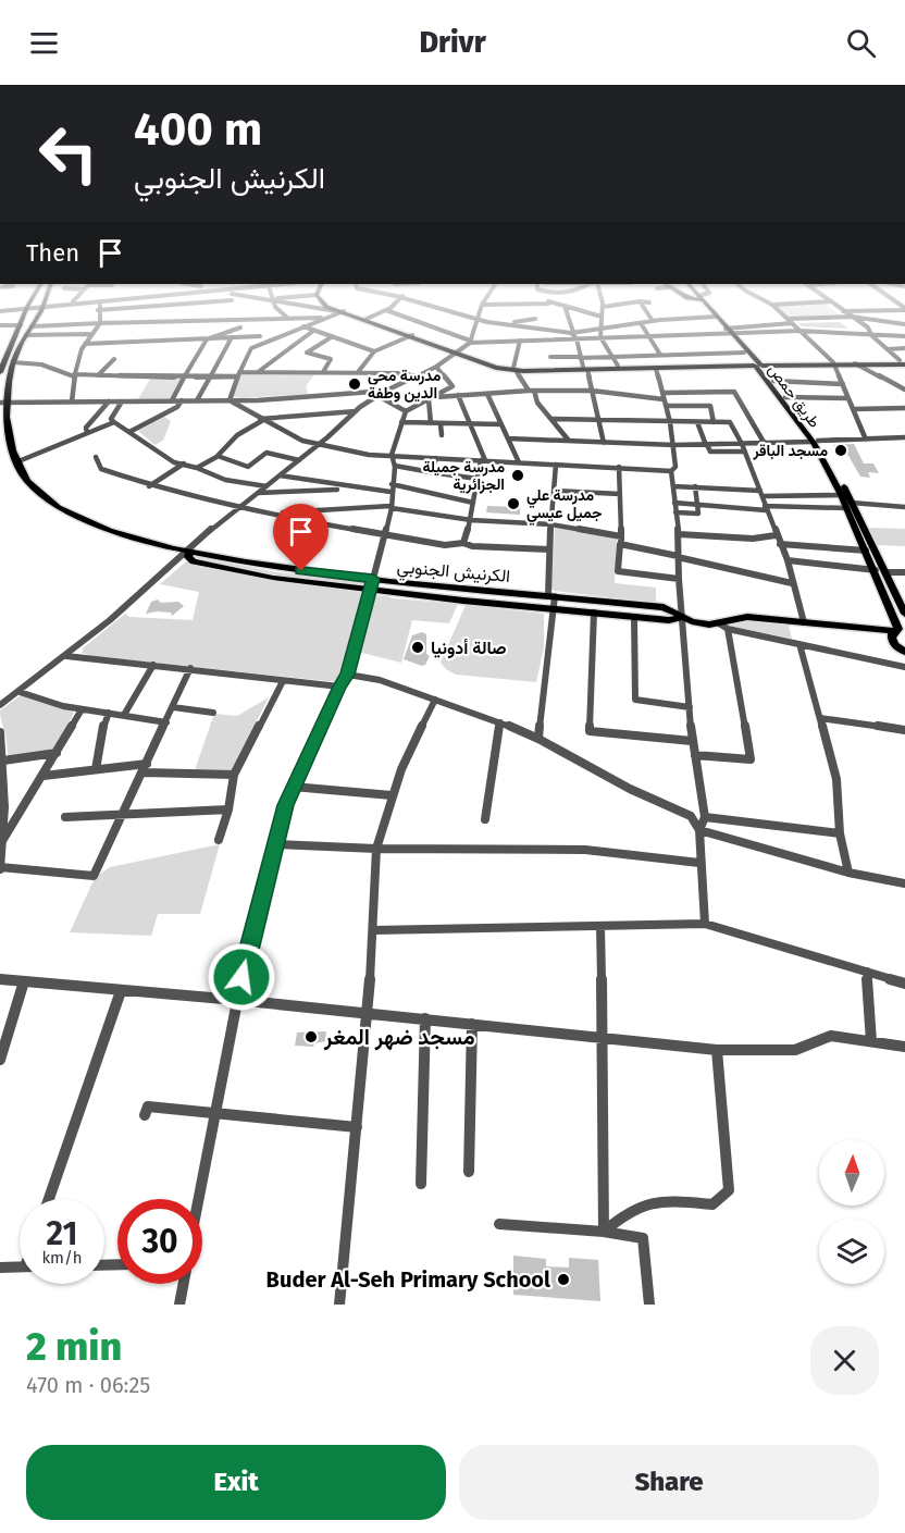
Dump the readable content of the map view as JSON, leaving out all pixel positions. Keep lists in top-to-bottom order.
{
  "streets": {
    "main road": ["طريق حمص", "الكرنيش الجنوبي"]
  },
  "places": [
    "مدرسة محي الدين وطفة",
    "مسجد الباقر",
    "مدرسة جميلة الجزائرية",
    "مدرسة علي جميل عيسي",
    "صالة أدونيا",
    "مسجد ضهر المغر",
    "Buder Al-Seh Primary School"
  ],
  "north": "top",
  "page": {
    "header": "Drivr",
    "turn": ["400 m", "الكرنيش الجنوبي"],
    "then": "Then",
    "speed": "21 km/h",
    "limit": "30",
    "heading": ["2 min", "470 m · 06:25"],
    "buttons": ["Exit", "Share"]
  }
}
